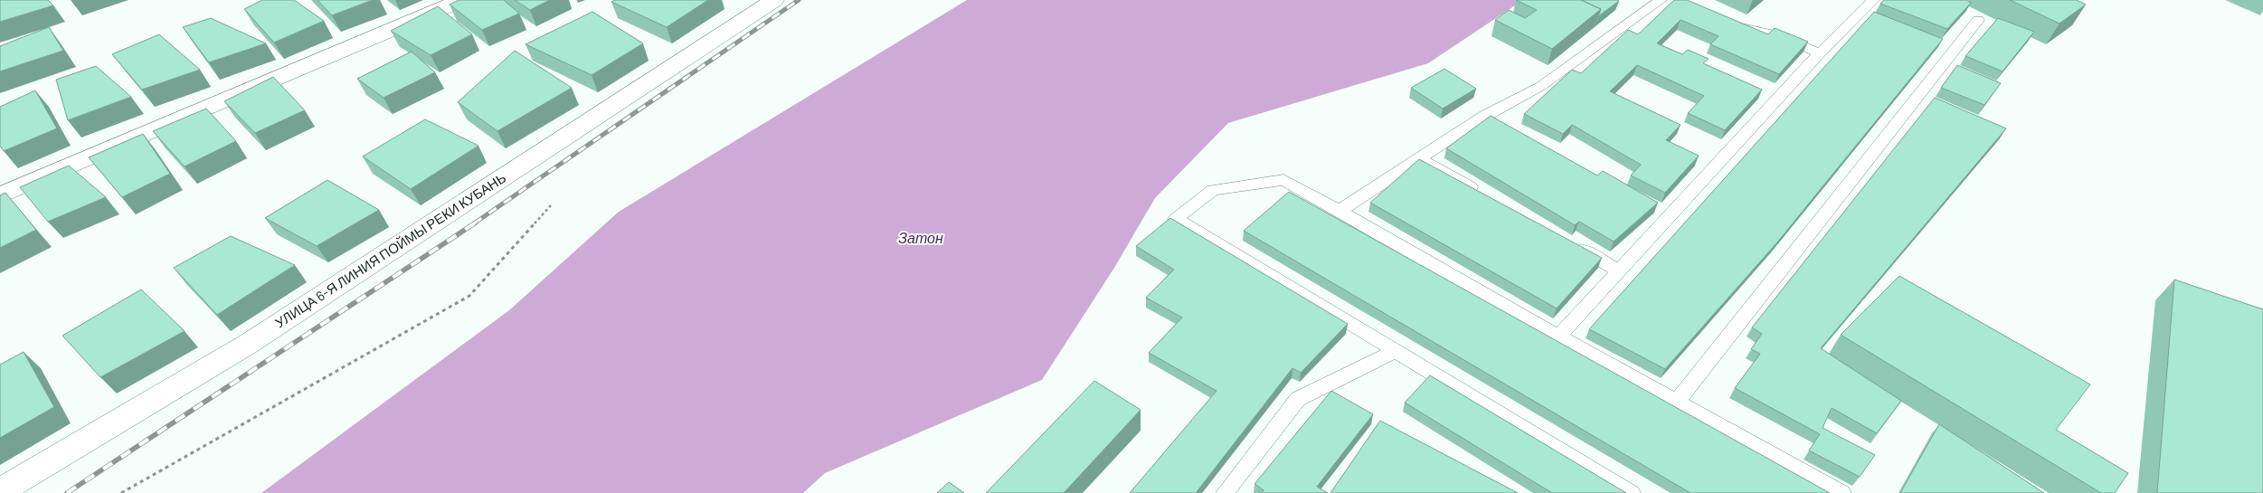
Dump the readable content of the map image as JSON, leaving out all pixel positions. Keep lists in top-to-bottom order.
{
  "streets": {
    "street": ["УЛИЦА 6-Я ЛИНИЯ ПОЙМЫ РЕКИ КУБАНЬ"]
  },
  "water": ["Затон"]
}
